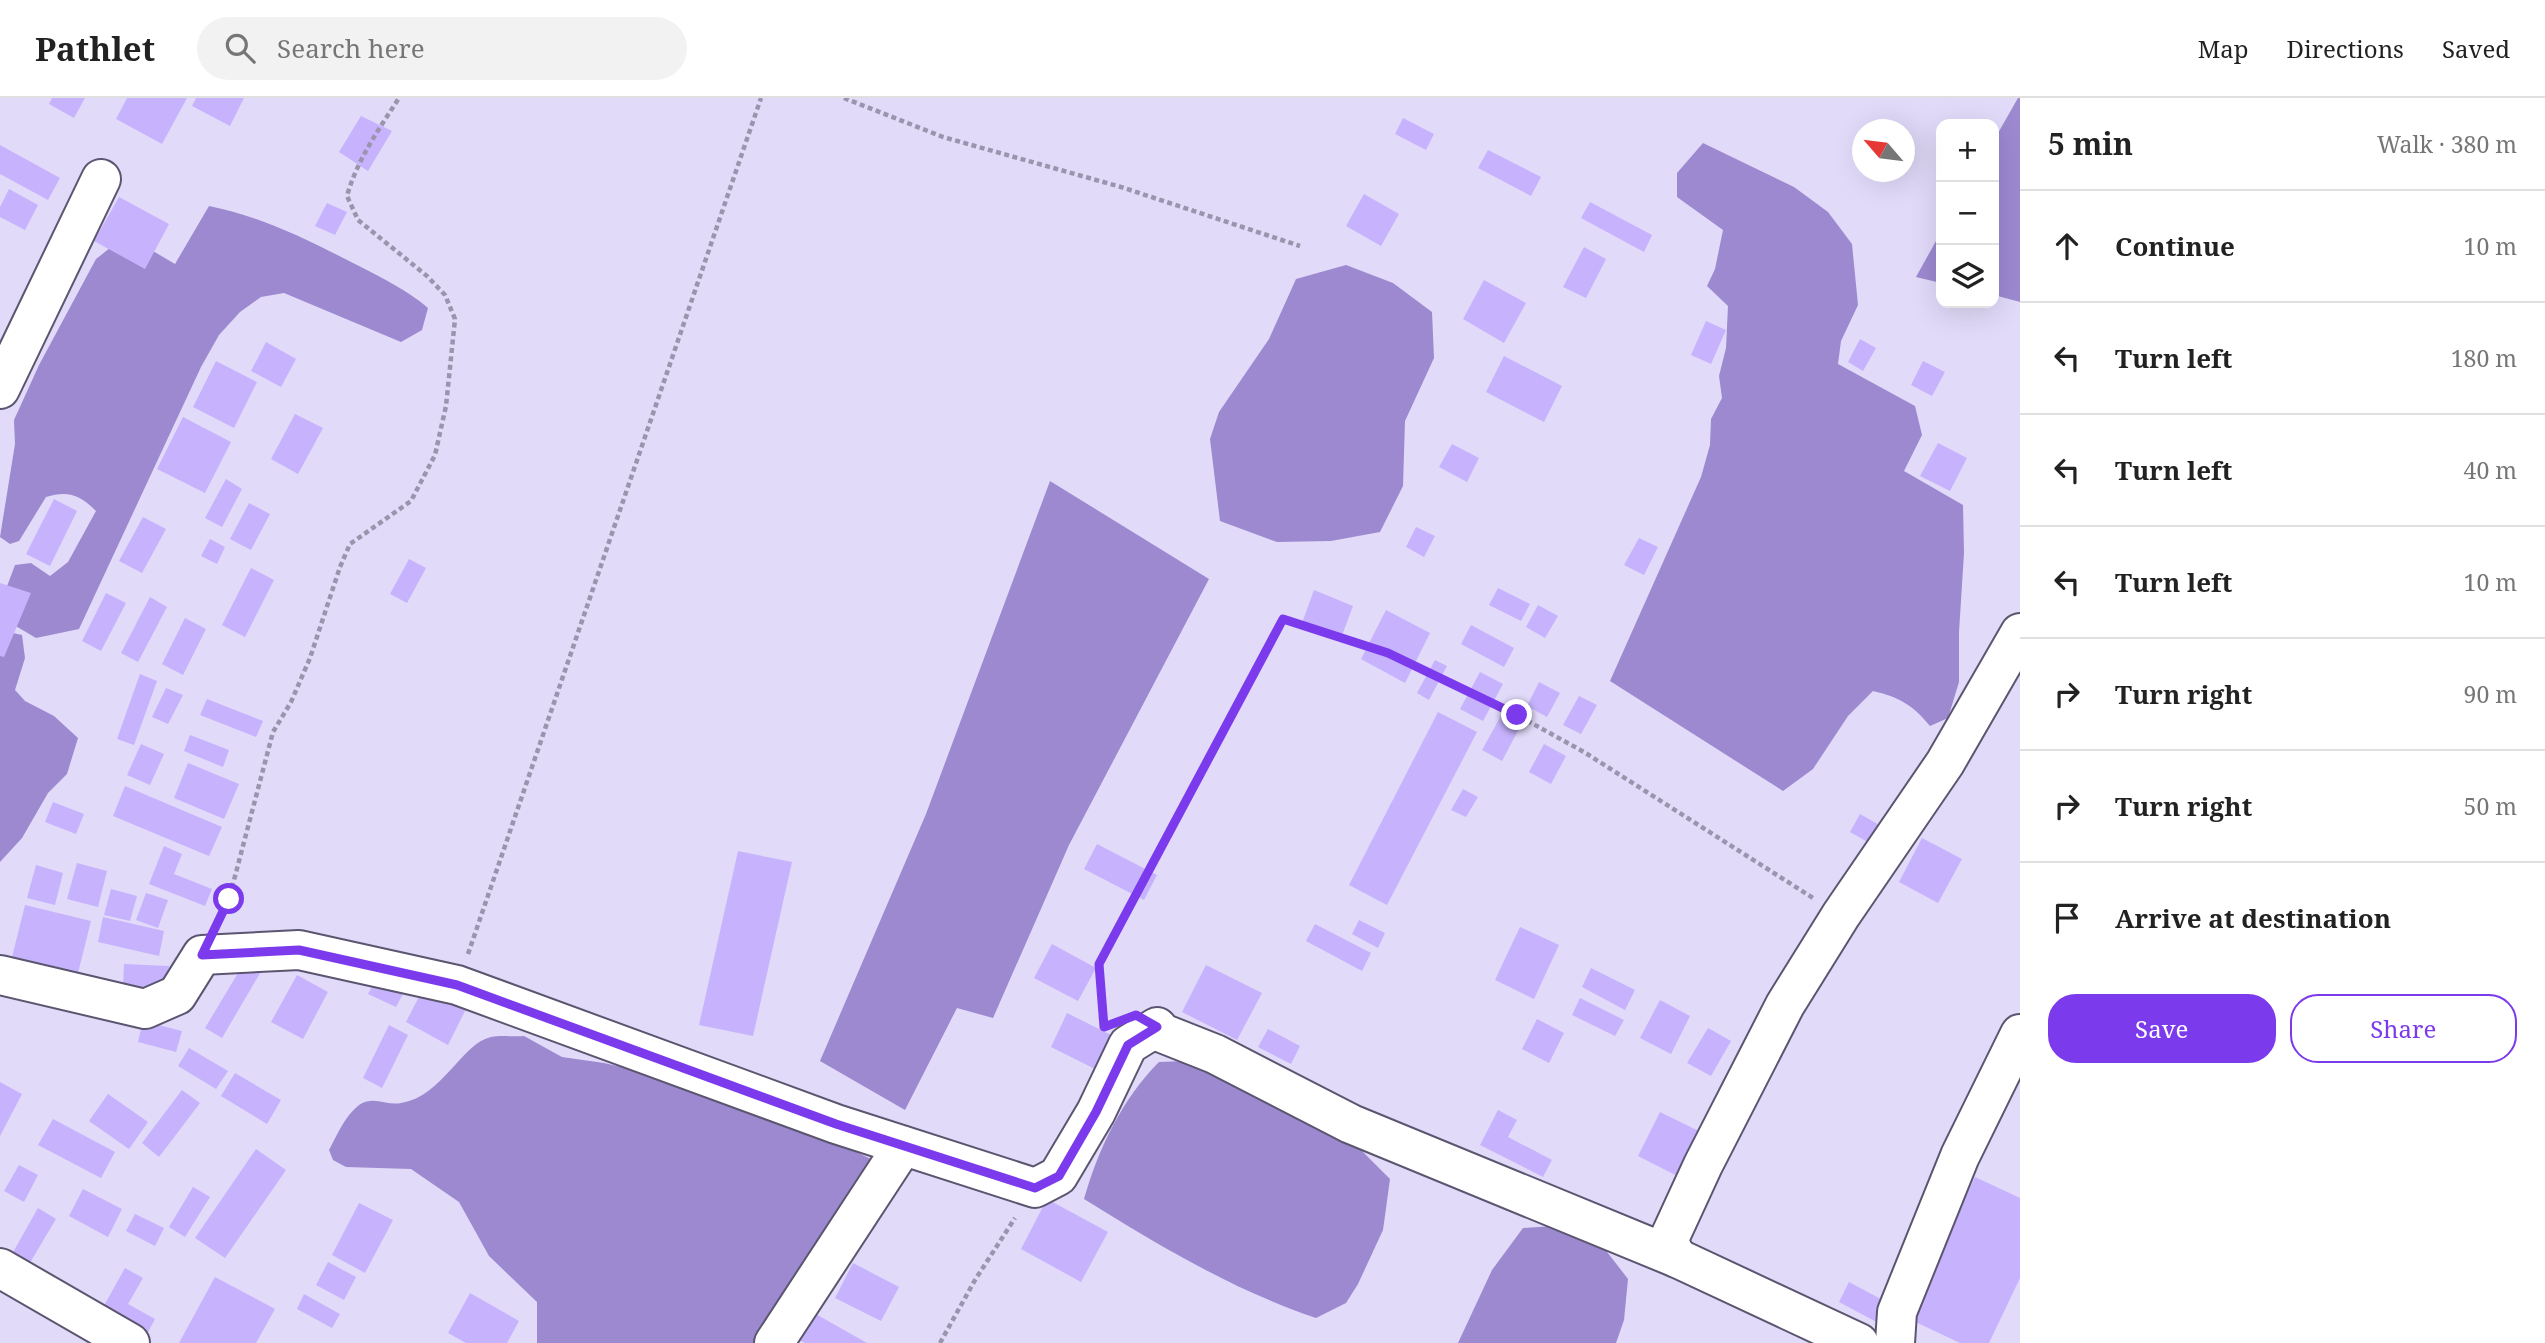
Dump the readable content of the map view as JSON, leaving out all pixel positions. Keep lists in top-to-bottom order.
{
  "north": "top left",
  "page": {
    "header": "Pathlet",
    "search": "Search here",
    "nav": ["Map", "Directions", "Saved"],
    "heading": ["5 min", "Walk · 380 m"],
    "map_buttons": ["+", "−"],
    "list": [
      ["Continue", "10 m"],
      ["Turn left", "180 m"],
      ["Turn left", "40 m"],
      ["Turn left", "10 m"],
      ["Turn right", "90 m"],
      ["Turn right", "50 m"],
      "Arrive at destination"
    ],
    "buttons": ["Save", "Share"]
  }
}
